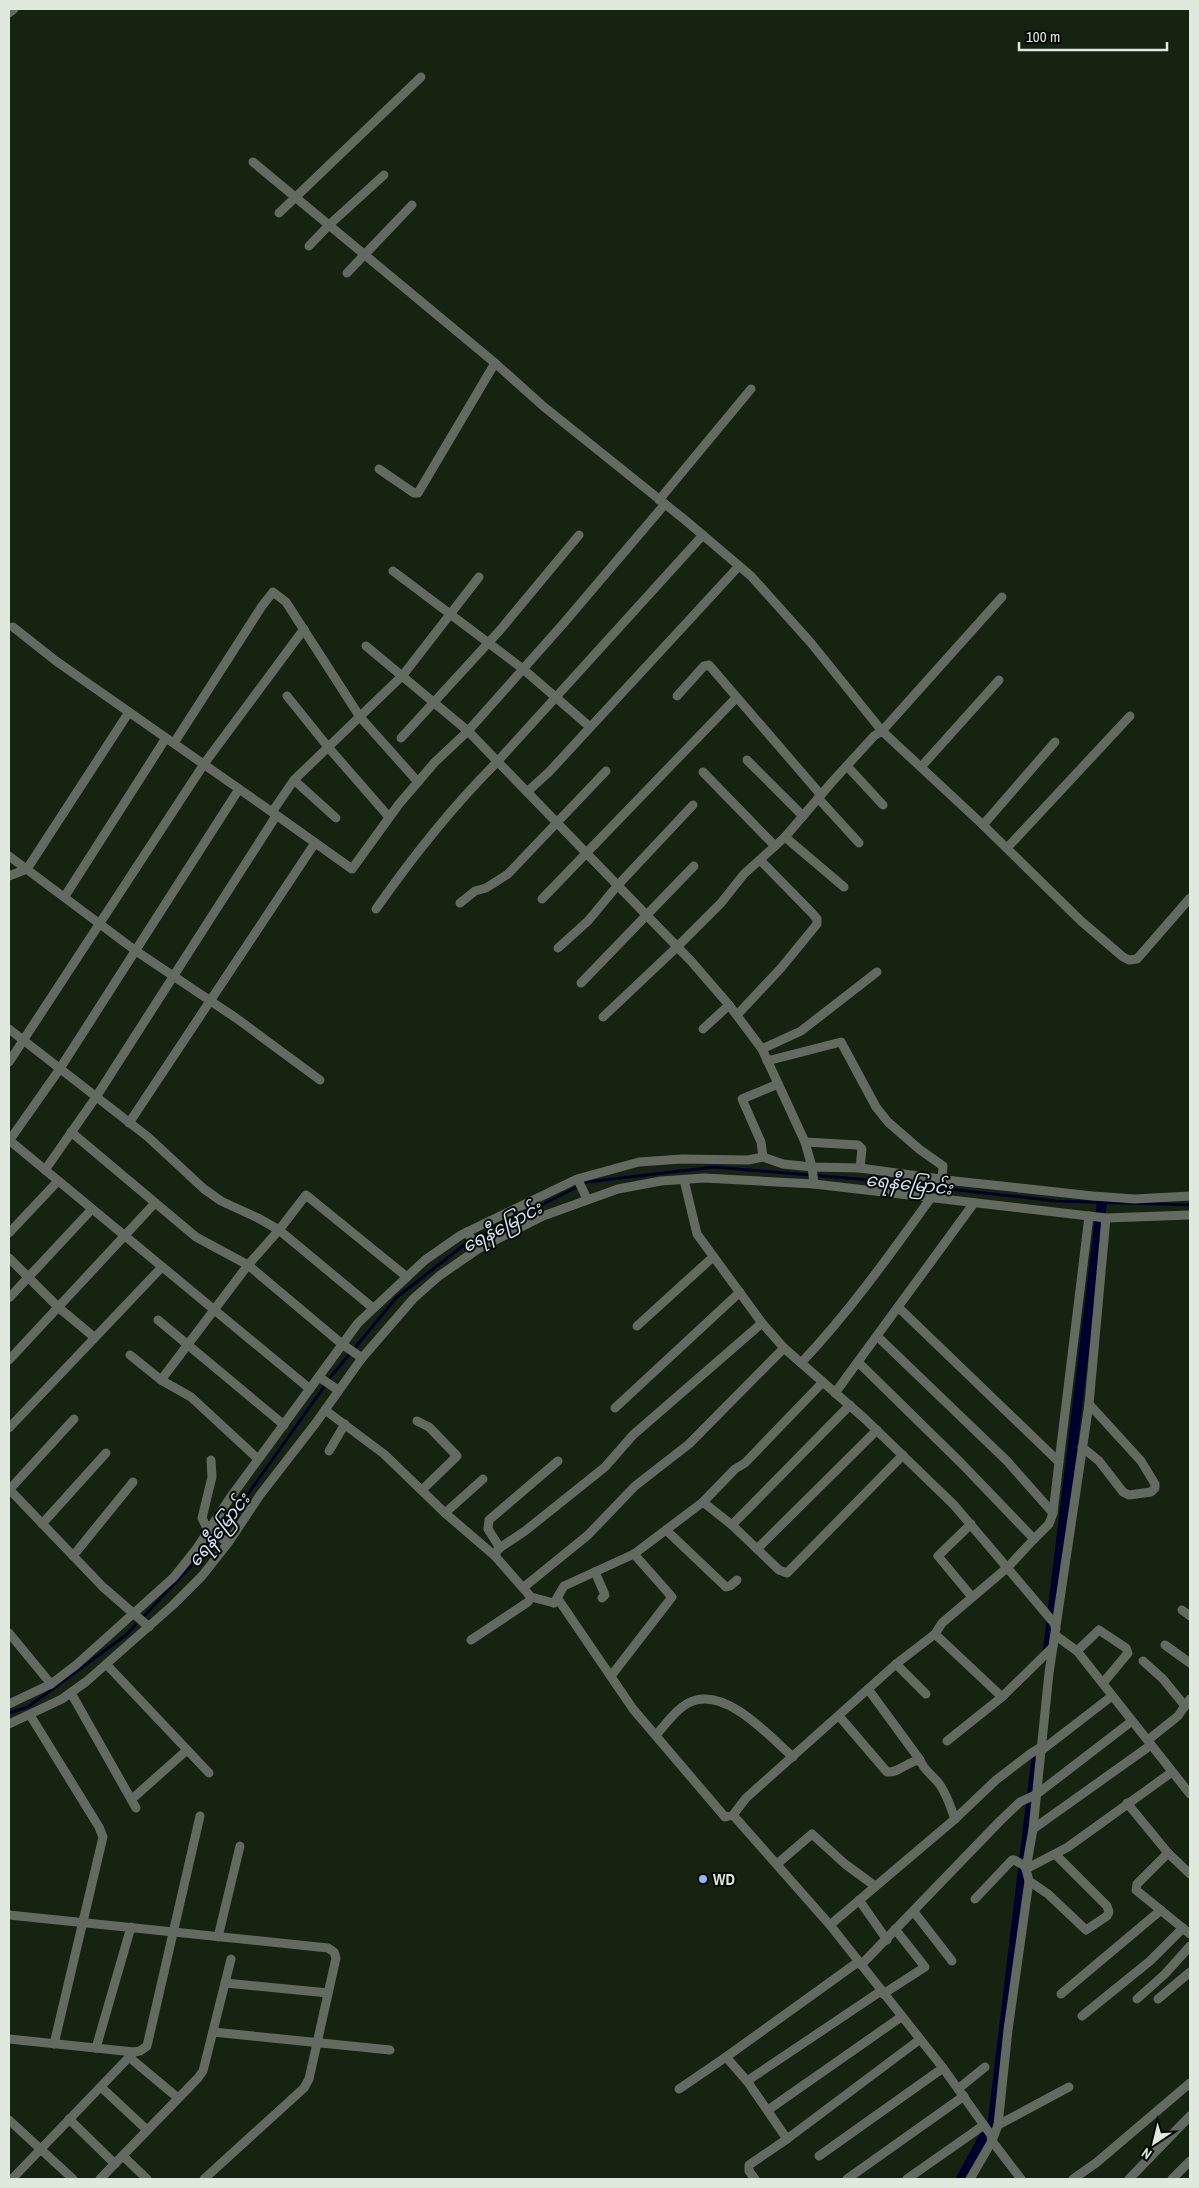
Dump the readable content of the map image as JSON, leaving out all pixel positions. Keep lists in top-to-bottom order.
{
  "water": ["ရေနီမြောင်း"],
  "places": ["WD"],
  "scale_bar": "100 m",
  "north": "bottom left"
}
